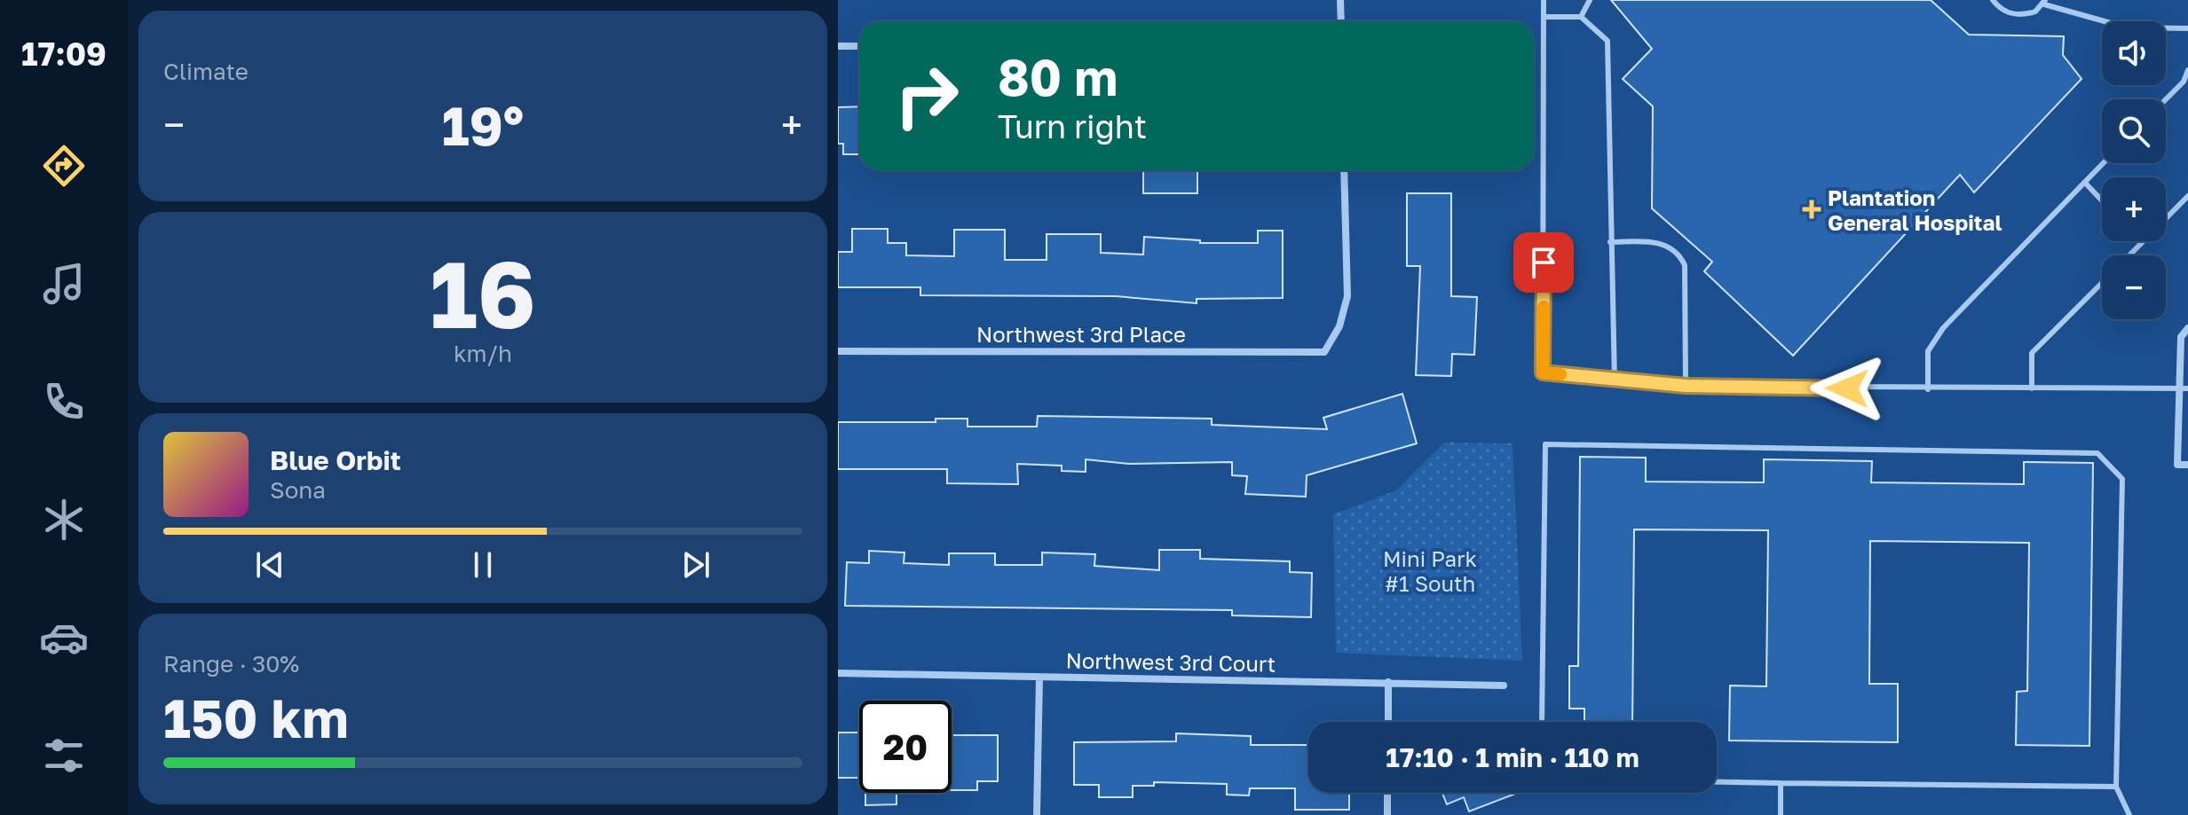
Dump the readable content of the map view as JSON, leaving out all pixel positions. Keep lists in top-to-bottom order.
{
  "streets": {
    "street": ["Northwest 3rd Place", "Northwest 3rd Court"]
  },
  "parks": ["Mini Park #1 South"],
  "places": {
    "health": ["Plantation General Hospital"]
  },
  "page": {
    "tabs": "17:09",
    "tile": [
      "Climate",
      ["16", "km/h"],
      ["Range · 30%", "150 km"]
    ],
    "map_buttons": ["+", "−"],
    "turn": ["80 m", "Turn right"],
    "heat": ["−", "19°", "+"],
    "song": ["Blue Orbit", "Sona"],
    "limit": "20",
    "trip": "17:10 · 1 min · 110 m"
  }
}
